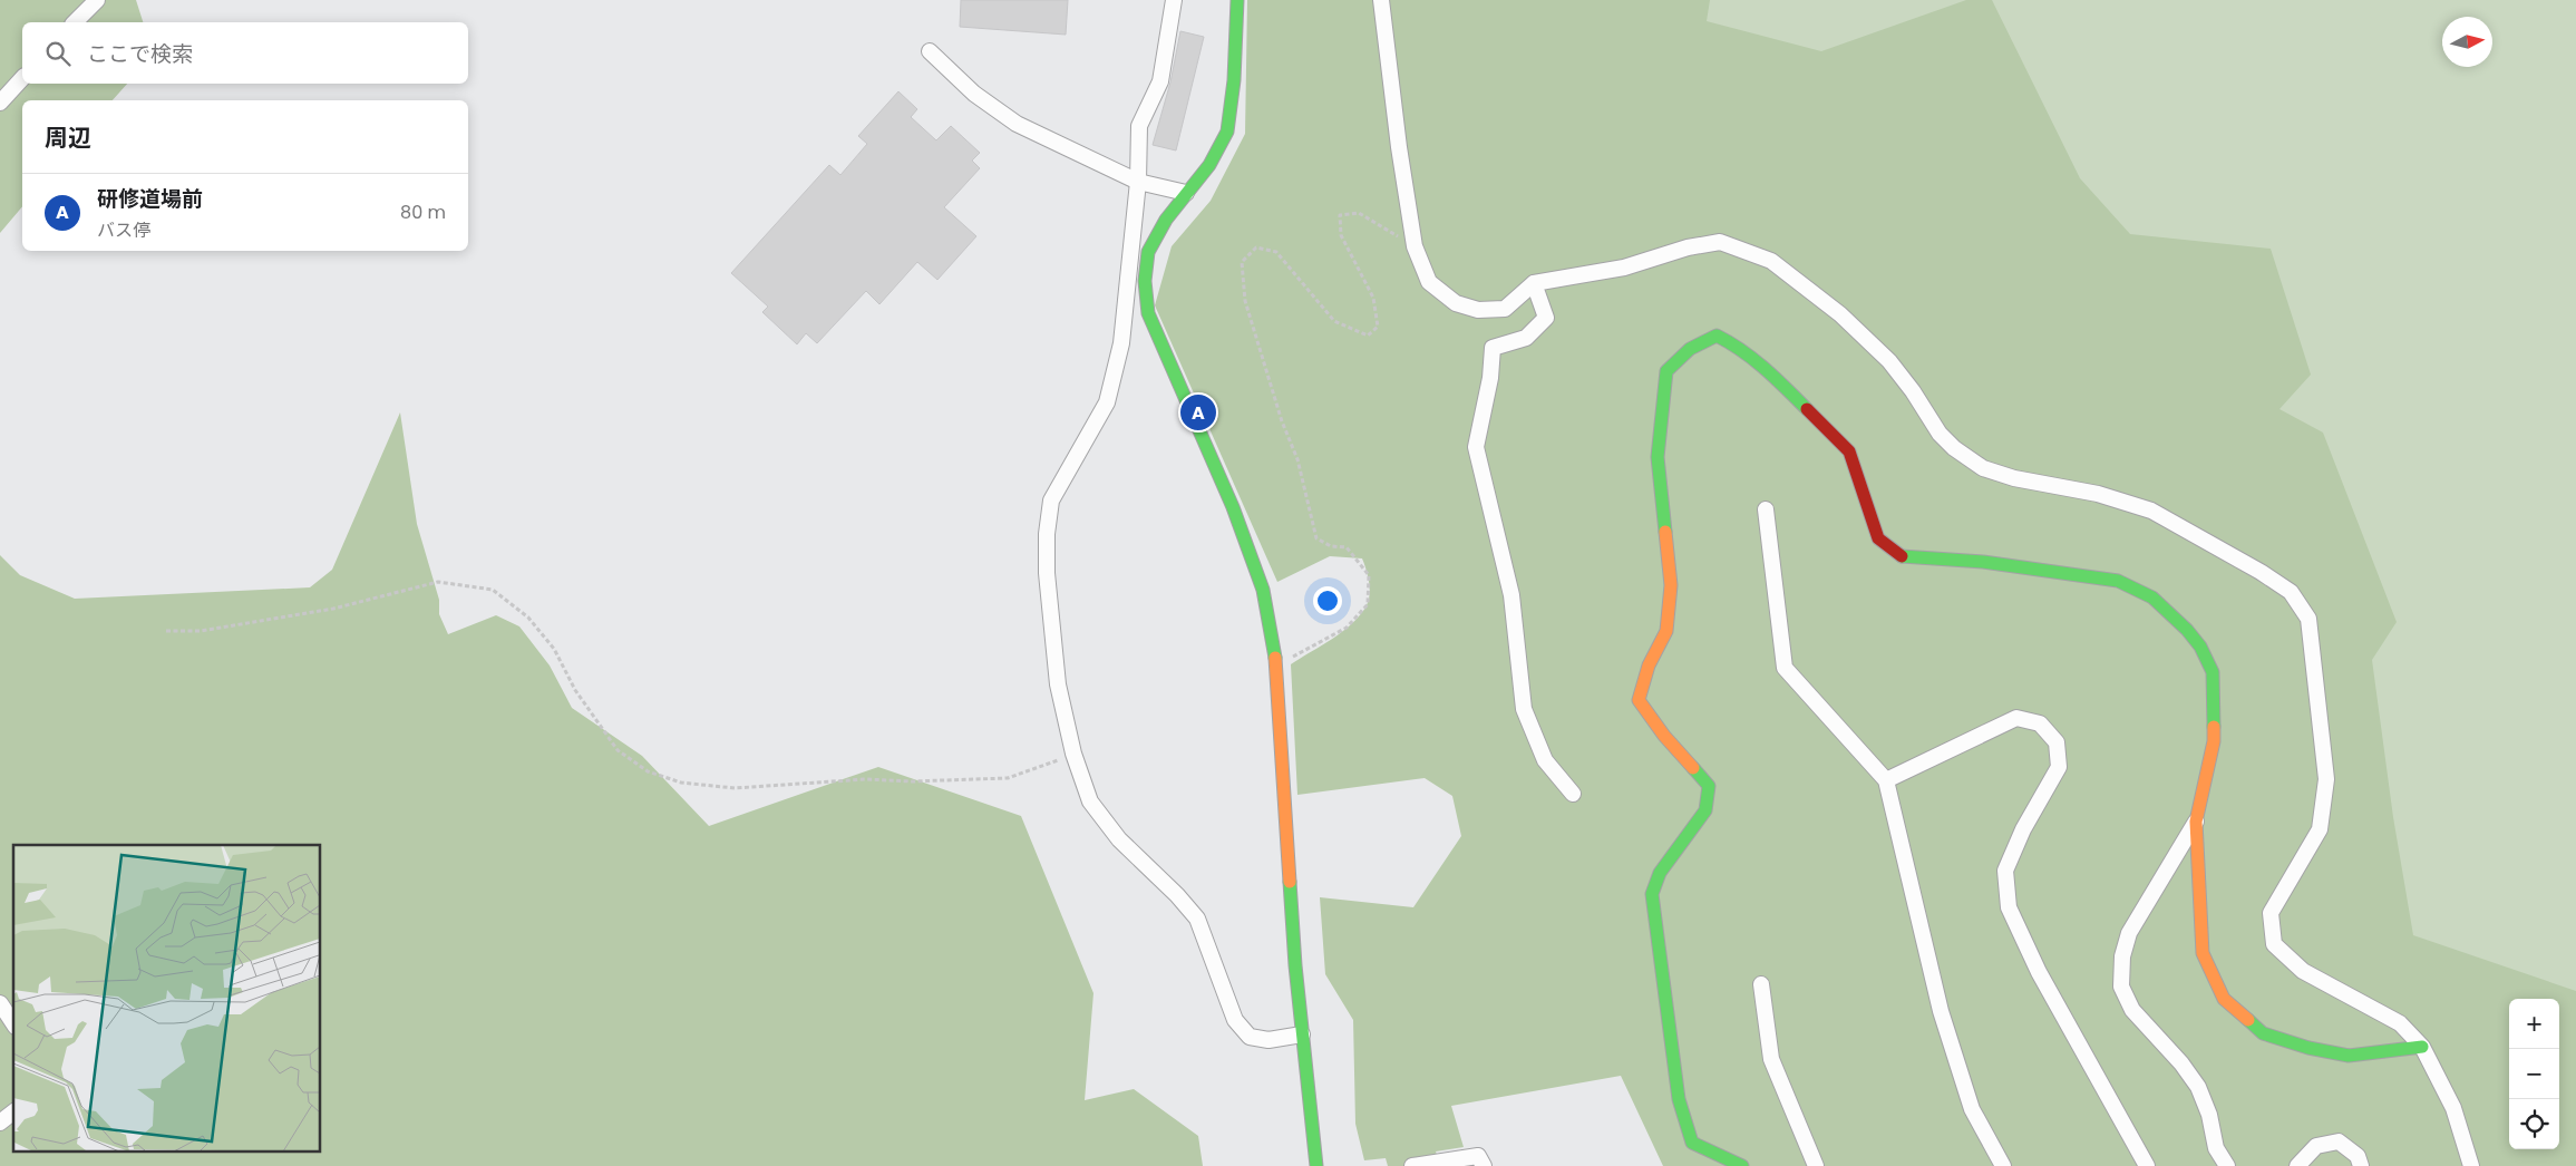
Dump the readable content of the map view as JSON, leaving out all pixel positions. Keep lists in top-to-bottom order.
{
  "north": "right",
  "page": {
    "search": "ここで検索",
    "heading": "周辺",
    "list": [
      {
        "mark": "A",
        "name": "研修道場前",
        "note": "バス停",
        "value": "80 m"
      }
    ],
    "pins": "A",
    "map_buttons": ["+", "−"]
  }
}
